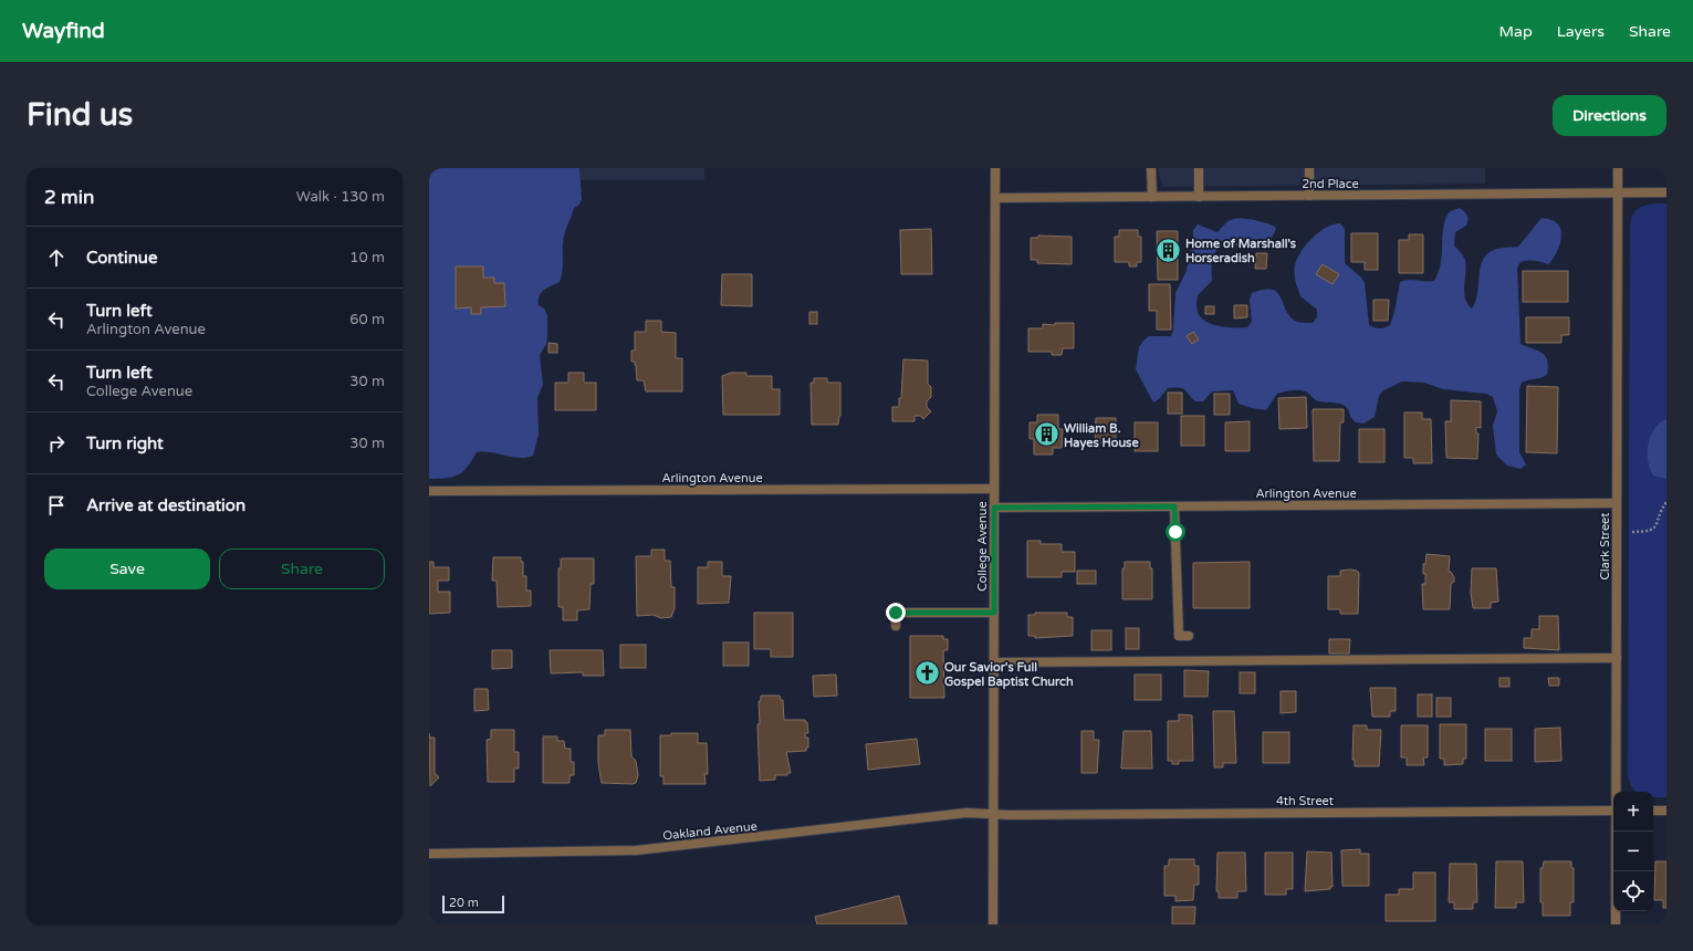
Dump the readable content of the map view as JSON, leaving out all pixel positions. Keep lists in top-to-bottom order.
{
  "streets": {
    "street": [
      "2nd Place",
      "Arlington Avenue",
      "College Avenue",
      "Clark Street",
      "4th Street",
      "Oakland Avenue"
    ]
  },
  "crossings": [
    ["2nd Place", "College Avenue"],
    ["2nd Place", "Clark Street"],
    ["Arlington Avenue", "College Avenue"],
    ["Arlington Avenue", "Clark Street"],
    ["College Avenue", "4th Street"],
    ["College Avenue", "Oakland Avenue"],
    ["4th Street", "Oakland Avenue"]
  ],
  "places": {
    "building": ["Home of Marshall's Horseradish", "William B. Hayes House"],
    "church": ["Our Savior's Full Gospel Baptist Church"]
  },
  "scale_bar": "20 m",
  "page": {
    "header": "Wayfind",
    "nav": ["Map", "Layers", "Share"],
    "buttons": [
      "Directions",
      ["Save", "Share"]
    ],
    "title": "Find us",
    "heading": ["2 min", "Walk · 130 m"],
    "list": [
      ["Continue", "10 m"],
      ["Turn left", "Arlington Avenue", "60 m"],
      ["Turn left", "College Avenue", "30 m"],
      ["Turn right", "30 m"],
      "Arrive at destination"
    ],
    "map_buttons": ["+", "−"],
    "scale": "20 m"
  }
}
